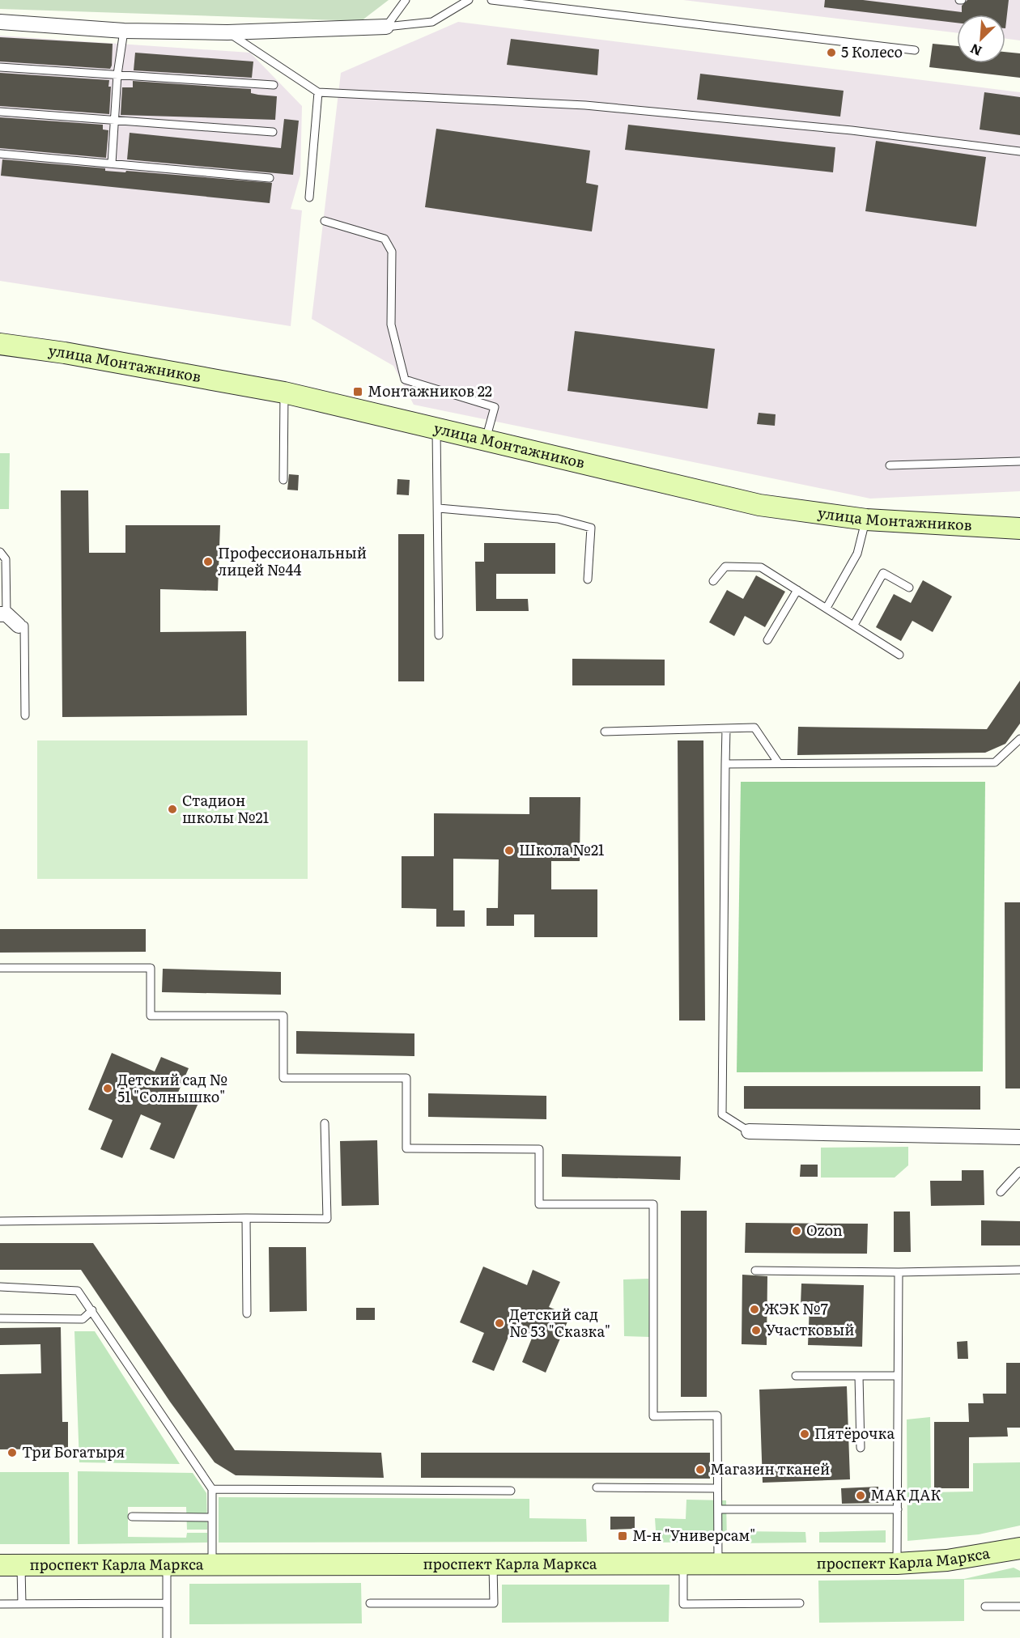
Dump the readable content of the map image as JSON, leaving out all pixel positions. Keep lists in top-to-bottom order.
{
  "streets": {
    "street": ["улица Монтажников", "проспект Карла Маркса"]
  },
  "places": {
    "other": [
      "5 Колесо",
      "Профессиональный лицей №44",
      "Стадион школы №21",
      "Школа №21",
      "Детский сад № 51 \"Солнышко\"",
      "Ozon",
      "ЖЭК №7",
      "Детский сад № 53 \"Сказка\"",
      "Участковый",
      "Пятёрочка",
      "Три Богатыря",
      "Магазин тканей",
      "МАК ДАК"
    ],
    "transit": ["Монтажников 22", "М-н \"Универсам\""]
  },
  "north": "bottom left"
}
